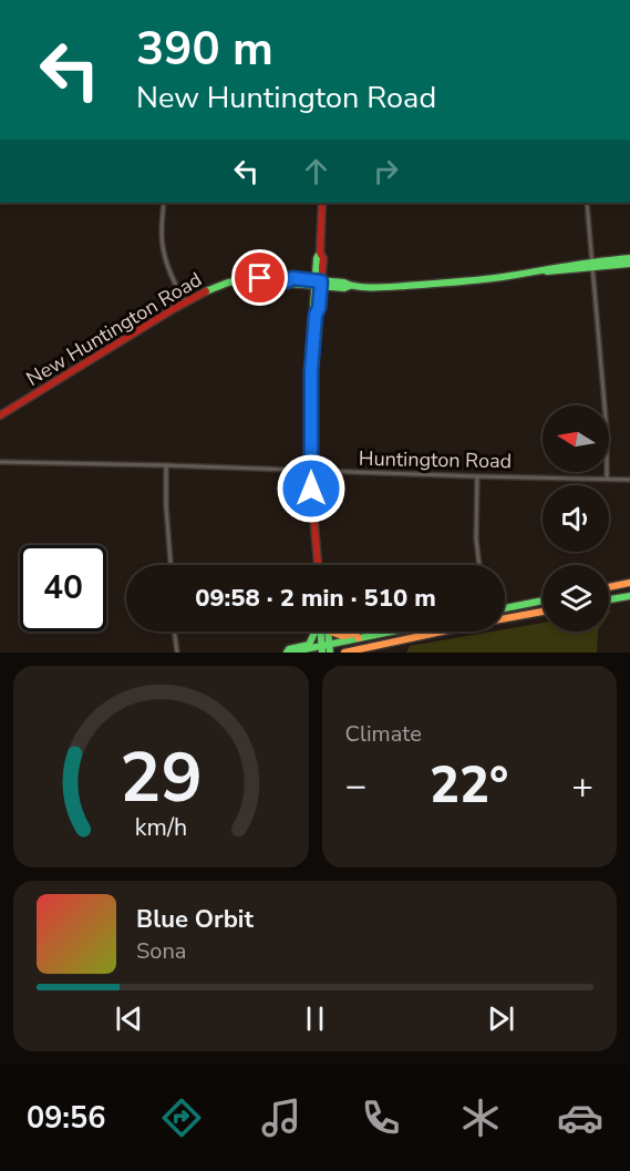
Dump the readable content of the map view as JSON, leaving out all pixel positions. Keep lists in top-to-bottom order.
{
  "streets": {
    "street": ["New Huntington Road", "Huntington Road"]
  },
  "north": "left",
  "page": {
    "turn": ["390 m", "New Huntington Road"],
    "limit": "40",
    "trip": "09:58 · 2 min · 510 m",
    "tile": "Climate",
    "heat": ["−", "22°", "+"],
    "song": ["Blue Orbit", "Sona"],
    "tabs": "09:56",
    "gauge": ["29", "km/h"]
  }
}
